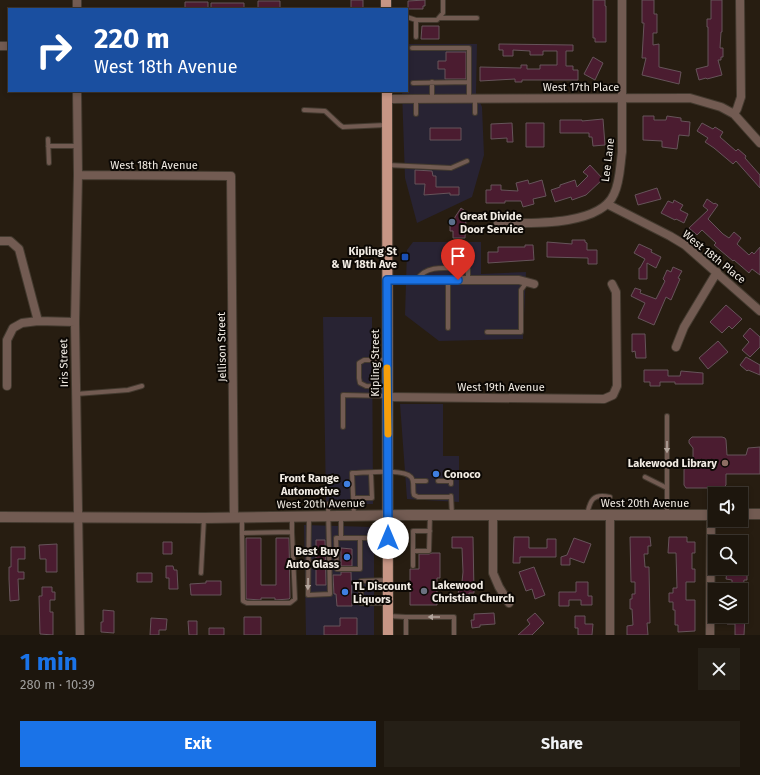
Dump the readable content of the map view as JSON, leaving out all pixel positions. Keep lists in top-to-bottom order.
{
  "streets": {
    "main road": ["Kipling Street"],
    "street": [
      "West 17th Place",
      "Lee Lane",
      "West 18th Avenue",
      "West 18th Place",
      "Jellison Street",
      "Iris Street",
      "West 19th Avenue",
      "West 20th Avenue"
    ]
  },
  "crossings": [
    ["West 17th Place", "Lee Lane"],
    ["West 17th Place", "Kipling Street"],
    ["Lee Lane", "West 18th Place"],
    ["West 18th Avenue", "Jellison Street"],
    ["West 18th Avenue", "Iris Street"],
    ["Jellison Street", "West 20th Avenue"],
    ["Iris Street", "West 20th Avenue"],
    ["Kipling Street", "West 19th Avenue"],
    ["Kipling Street", "West 20th Avenue"]
  ],
  "places": {
    "other": [
      "Great Divide Door Service",
      "Lakewood Library",
      "Conoco",
      "Front Range Automotive",
      "Best Buy Auto Glass",
      "Lakewood Christian Church",
      "TL Discount Liquors"
    ],
    "transit": ["Kipling St & W 18th Ave"]
  },
  "page": {
    "turn": ["220 m", "West 18th Avenue"],
    "heading": ["1 min", "280 m · 10:39"],
    "buttons": ["Exit", "Share"]
  }
}
